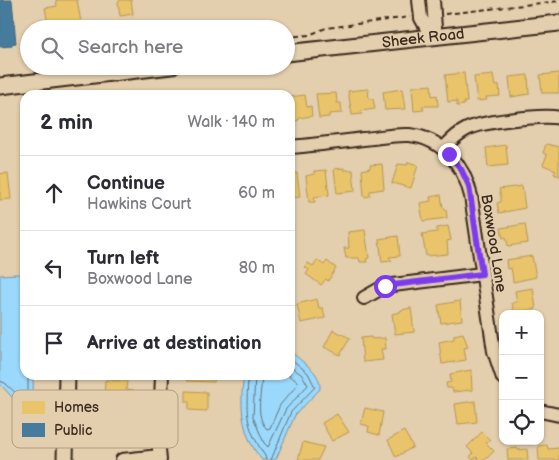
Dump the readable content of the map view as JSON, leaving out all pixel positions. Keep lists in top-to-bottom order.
{
  "streets": {
    "street": ["Sheek Road", "Boxwood Lane"]
  },
  "legend": ["Homes", "Public"],
  "page": {
    "search": "Search here",
    "heading": ["2 min", "Walk · 140 m"],
    "list": [
      ["Continue", "Hawkins Court", "60 m"],
      ["Turn left", "Boxwood Lane", "80 m"],
      "Arrive at destination"
    ],
    "map_buttons": ["+", "−"]
  }
}
